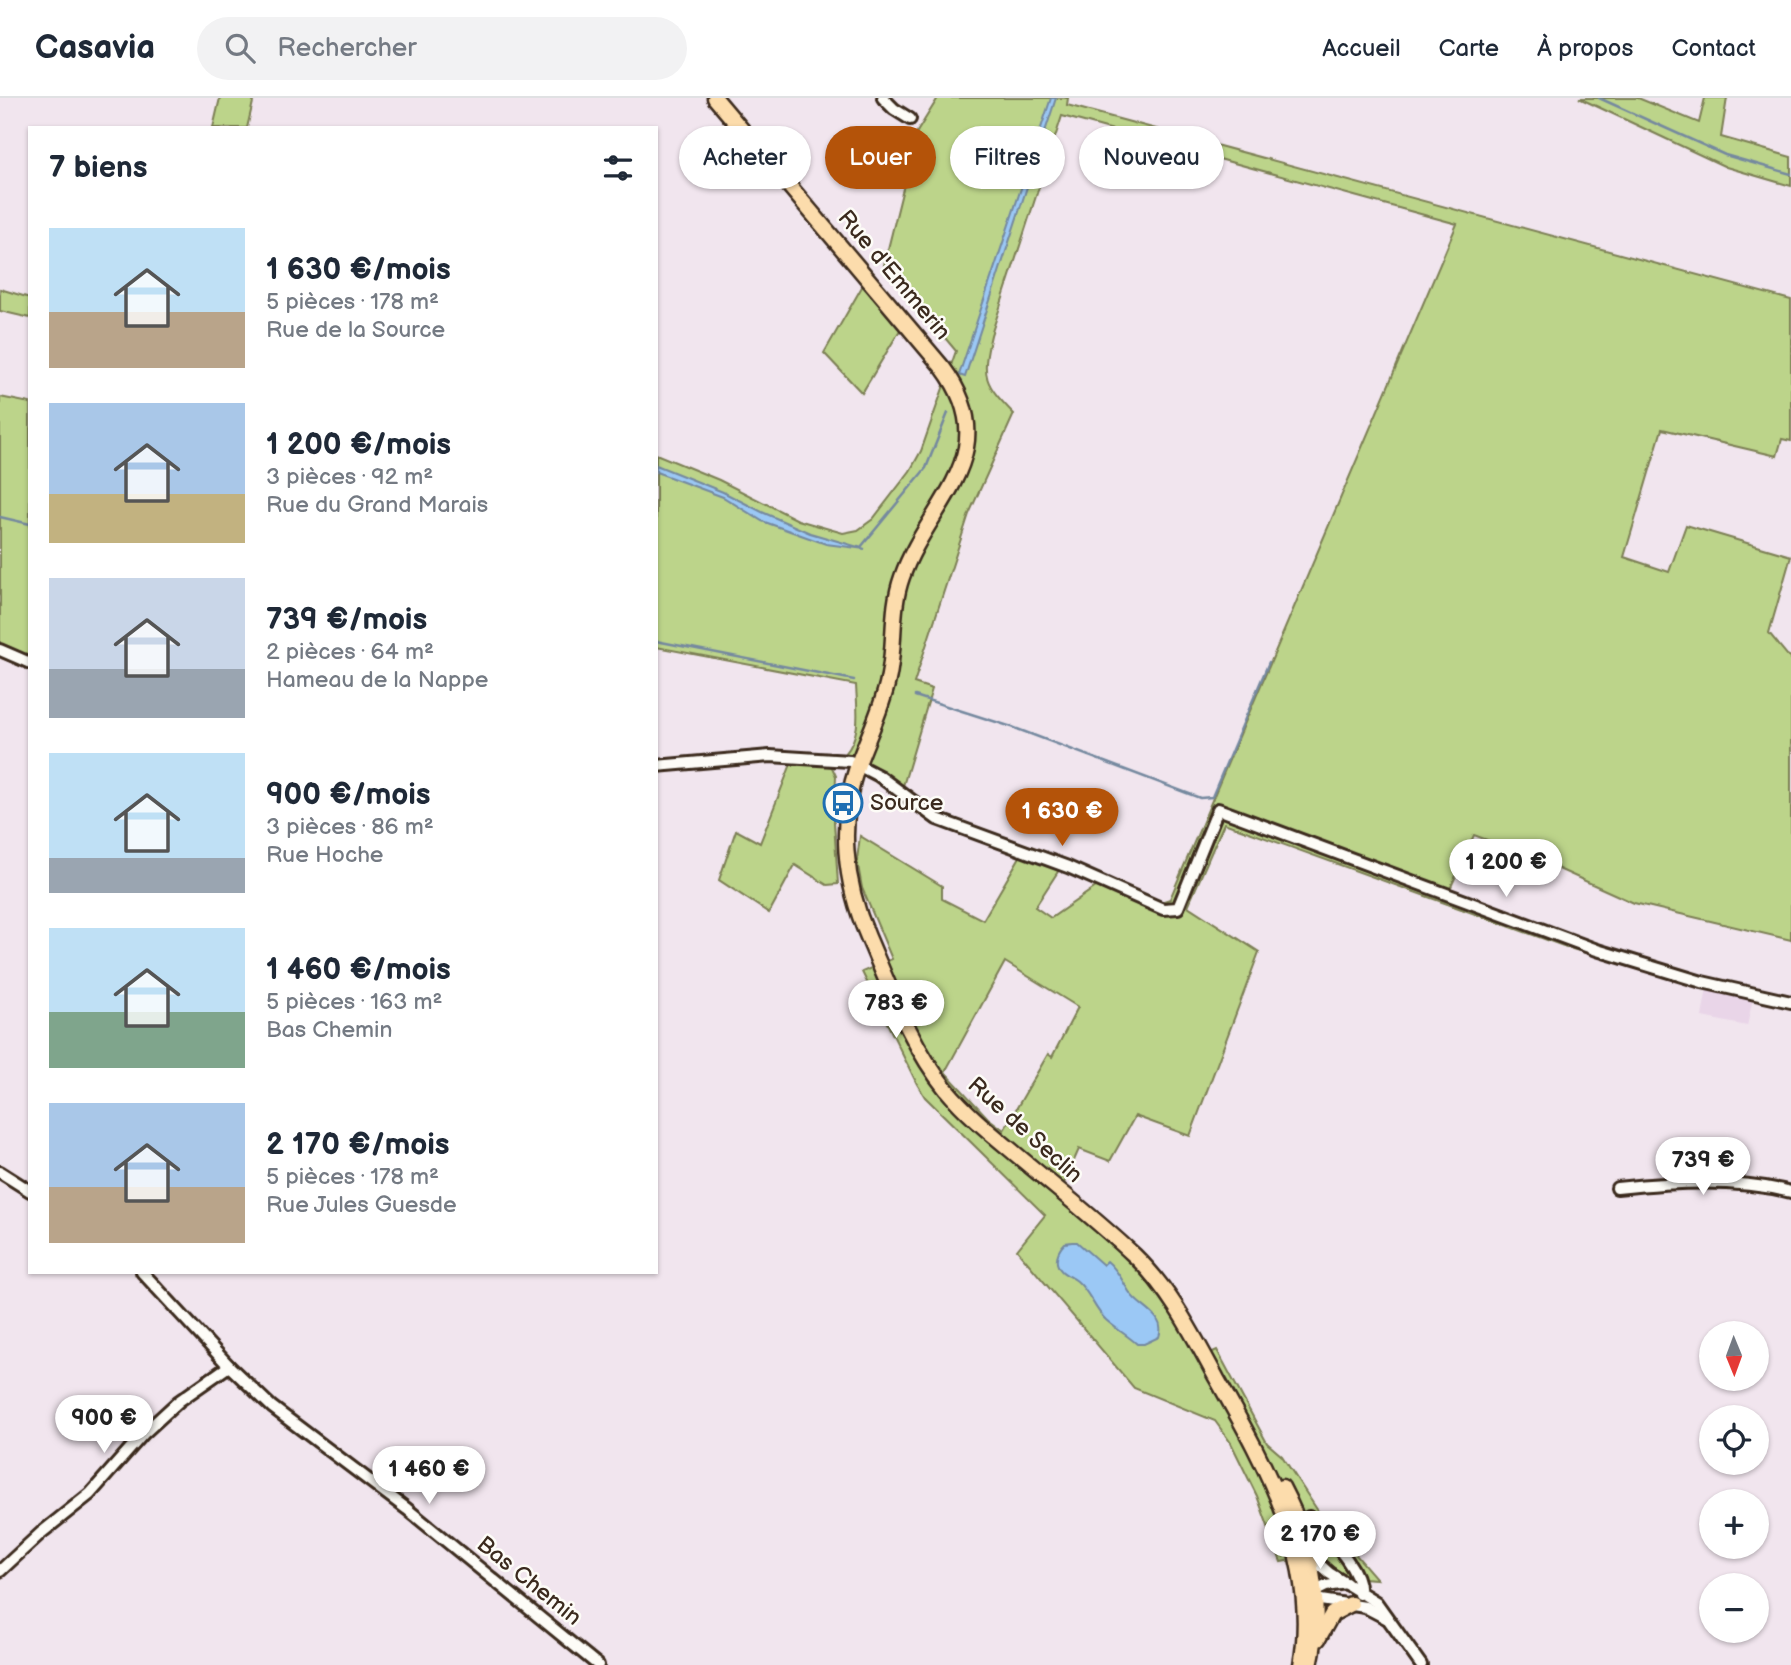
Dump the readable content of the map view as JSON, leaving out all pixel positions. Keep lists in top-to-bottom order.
{
  "streets": {
    "main road": ["Rue d'Emmerin", "Rue de Seclin"],
    "street": ["Bas Chemin"]
  },
  "crossings": [
    ["Rue d'Emmerin", "Rue de Seclin"]
  ],
  "places": {
    "bus stop": ["Source"]
  },
  "north": "bottom",
  "page": {
    "header": "Casavia",
    "search": "Rechercher",
    "nav": [
      "Accueil",
      "Carte",
      "À propos",
      "Contact"
    ],
    "chip": [
      "Acheter",
      "Louer",
      "Filtres",
      "Nouveau"
    ],
    "heading": "7 biens",
    "list": [
      {
        "name": "1 630 €/mois",
        "note": "5 pièces · 178 m² · Rue de la Source"
      },
      {
        "name": "1 200 €/mois",
        "note": "3 pièces · 92 m² · Rue du Grand Marais"
      },
      {
        "name": "739 €/mois",
        "note": "2 pièces · 64 m² · Hameau de la Nappe"
      },
      {
        "name": "900 €/mois",
        "note": "3 pièces · 86 m² · Rue Hoche"
      },
      {
        "name": "1 460 €/mois",
        "note": "5 pièces · 163 m² · Bas Chemin"
      },
      {
        "name": "2 170 €/mois",
        "note": "5 pièces · 178 m² · Rue Jules Guesde"
      }
    ],
    "price": [
      "1 630 €",
      "1 200 €",
      "783 €",
      "739 €",
      "900 €",
      "1 460 €",
      "2 170 €"
    ],
    "map_buttons": ["+", "−"]
  }
}
